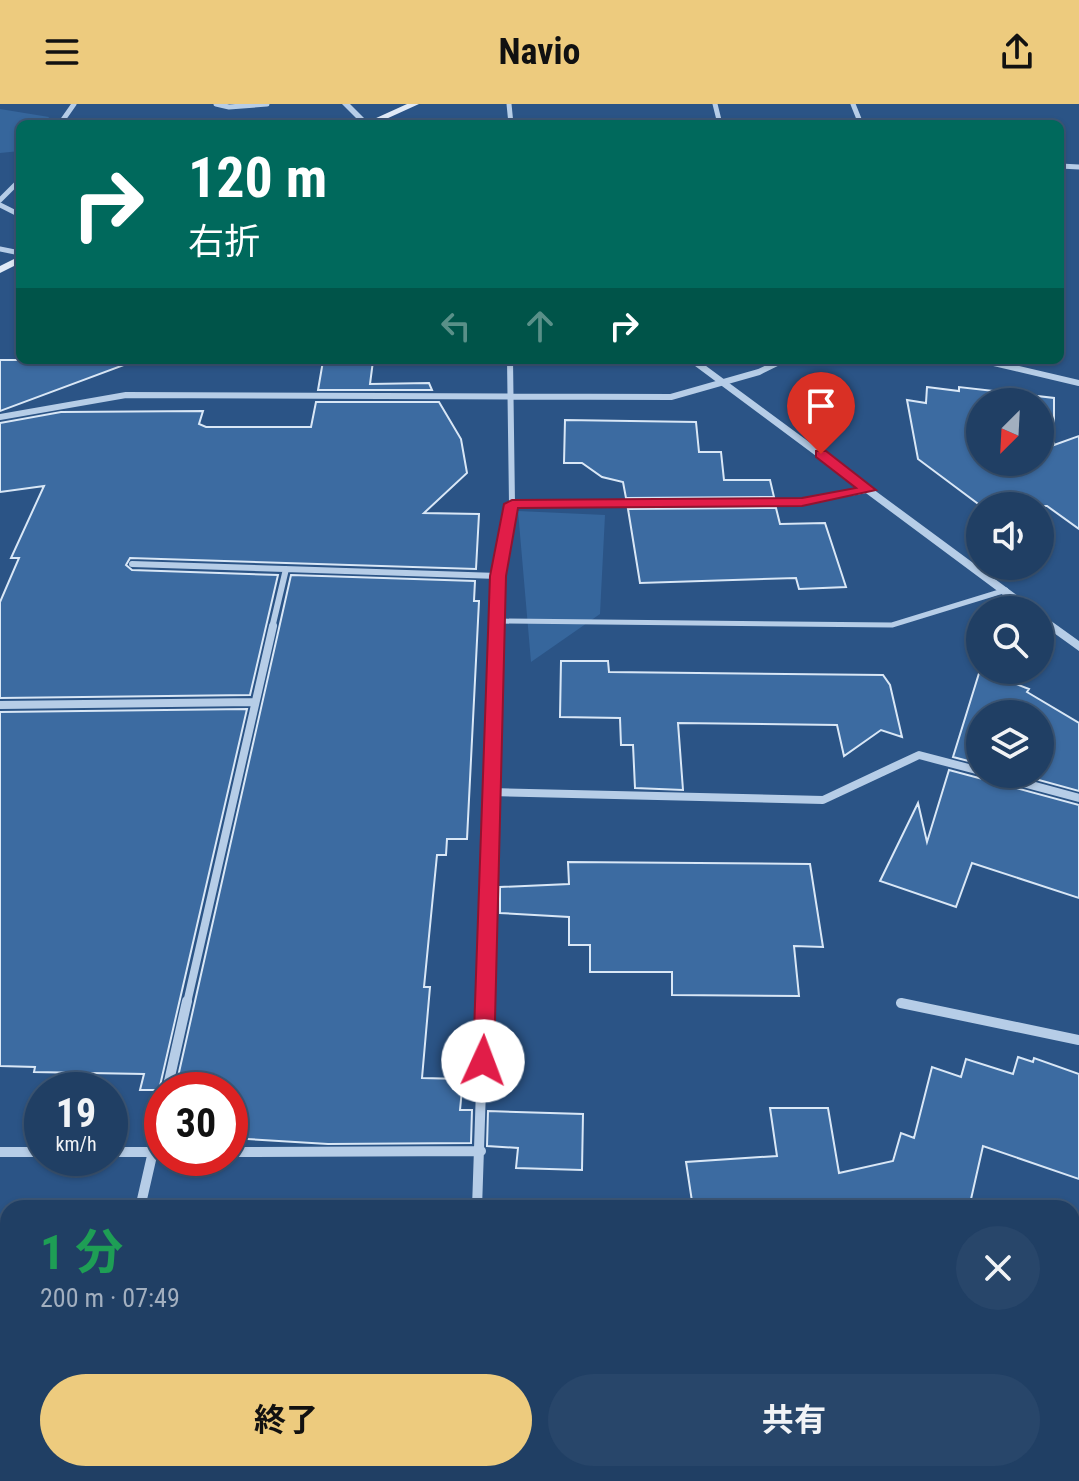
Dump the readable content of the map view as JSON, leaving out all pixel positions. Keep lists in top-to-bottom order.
{
  "north": "bottom left",
  "page": {
    "header": "Navio",
    "turn": ["120 m", "右折"],
    "speed": "19 km/h",
    "limit": "30",
    "heading": ["1 分", "200 m · 07:49"],
    "buttons": ["終了", "共有"]
  }
}
